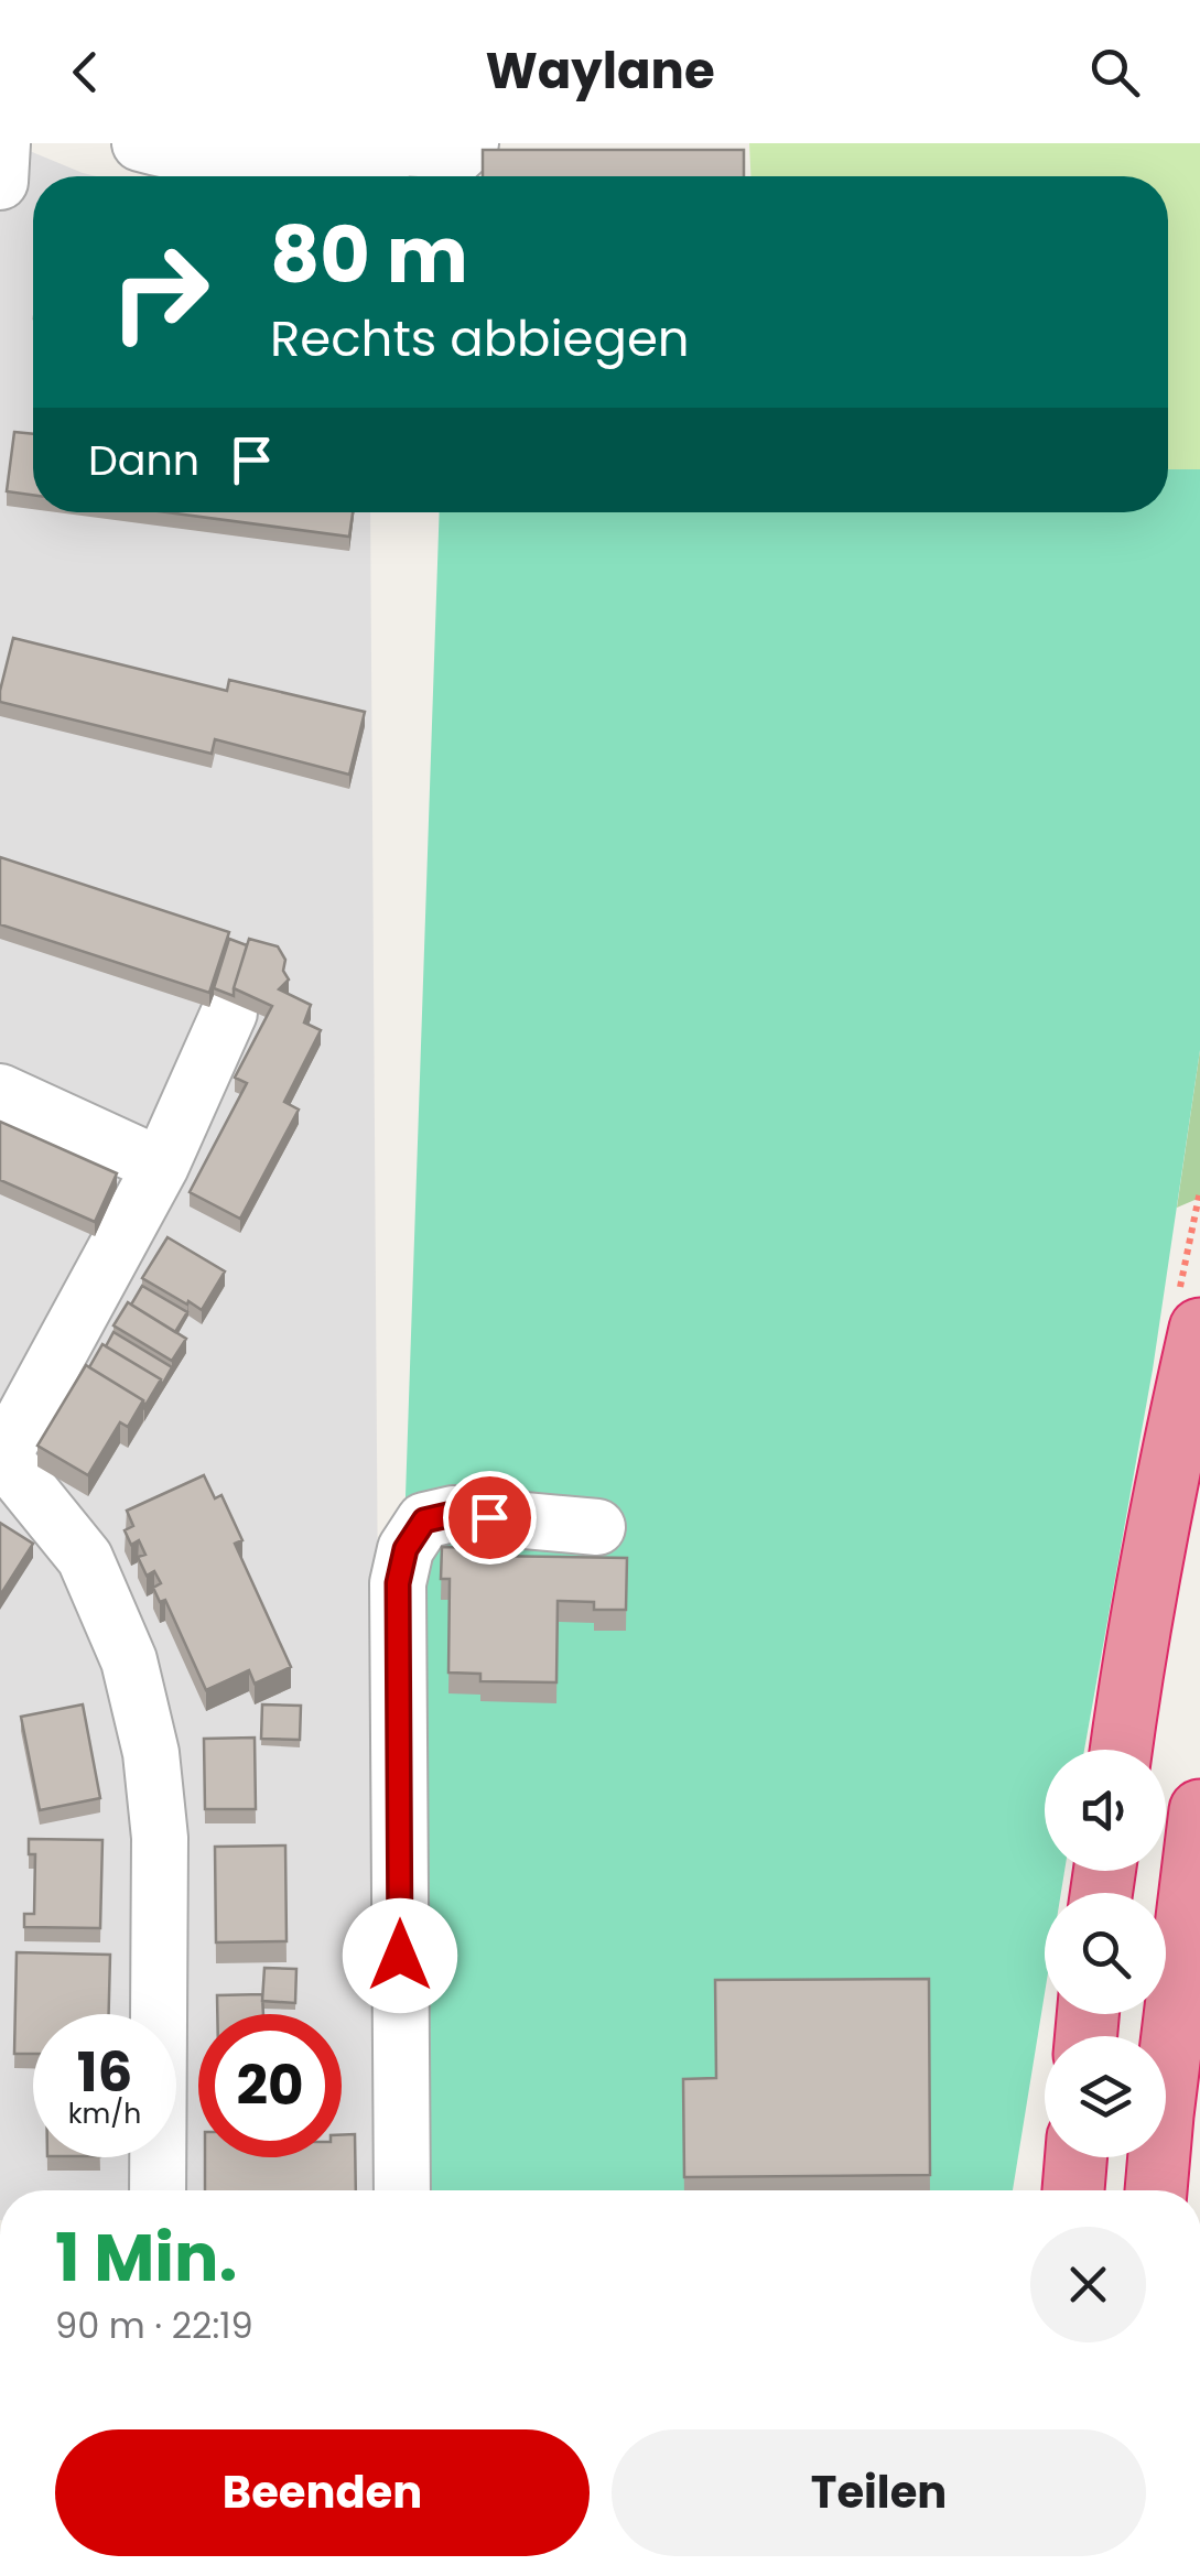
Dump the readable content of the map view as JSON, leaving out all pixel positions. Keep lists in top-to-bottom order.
{
  "page": {
    "header": "Waylane",
    "turn": ["80 m", "Rechts abbiegen"],
    "then": "Dann",
    "speed": "16 km/h",
    "limit": "20",
    "heading": ["1 Min.", "90 m · 22:19"],
    "buttons": ["Beenden", "Teilen"]
  }
}
